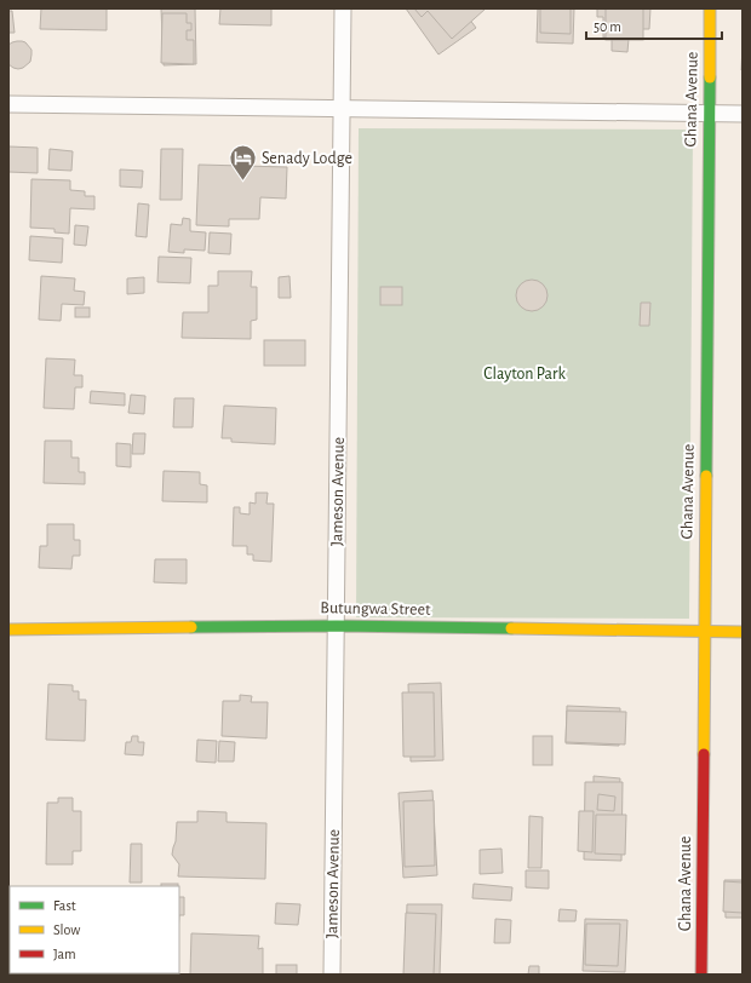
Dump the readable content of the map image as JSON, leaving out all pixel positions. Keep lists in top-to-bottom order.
{
  "streets": {
    "main road": ["Ghana Avenue", "Butungwa Street"],
    "street": ["Jameson Avenue"]
  },
  "crossings": [
    ["Ghana Avenue", "Butungwa Street"],
    ["Jameson Avenue", "Butungwa Street"]
  ],
  "parks": ["Clayton Park"],
  "places": {
    "hotel": ["Senady Lodge"]
  },
  "legend": ["Fast", "Slow", "Jam"],
  "scale_bar": "50 m"
}
